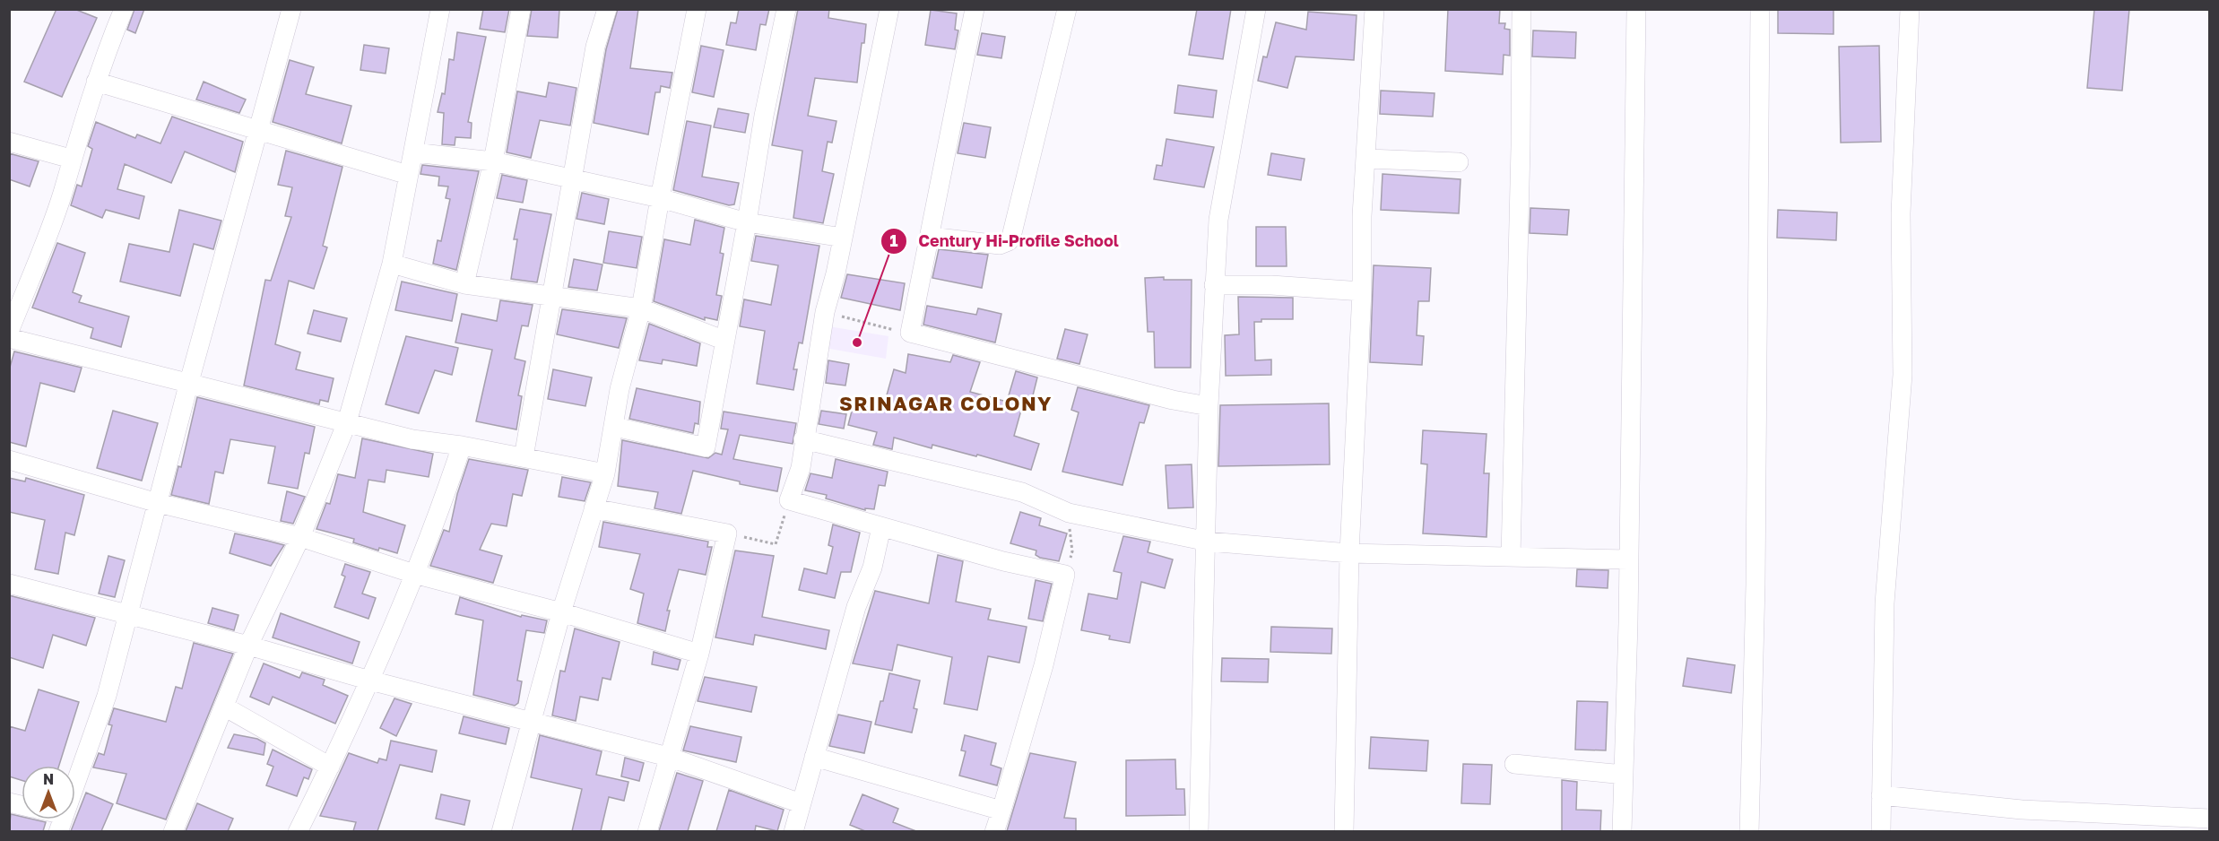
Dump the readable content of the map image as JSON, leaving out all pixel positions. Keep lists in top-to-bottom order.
{
  "districts": ["SRINAGAR COLONY"],
  "places": ["Century Hi-Profile School"],
  "north": "top"
}
